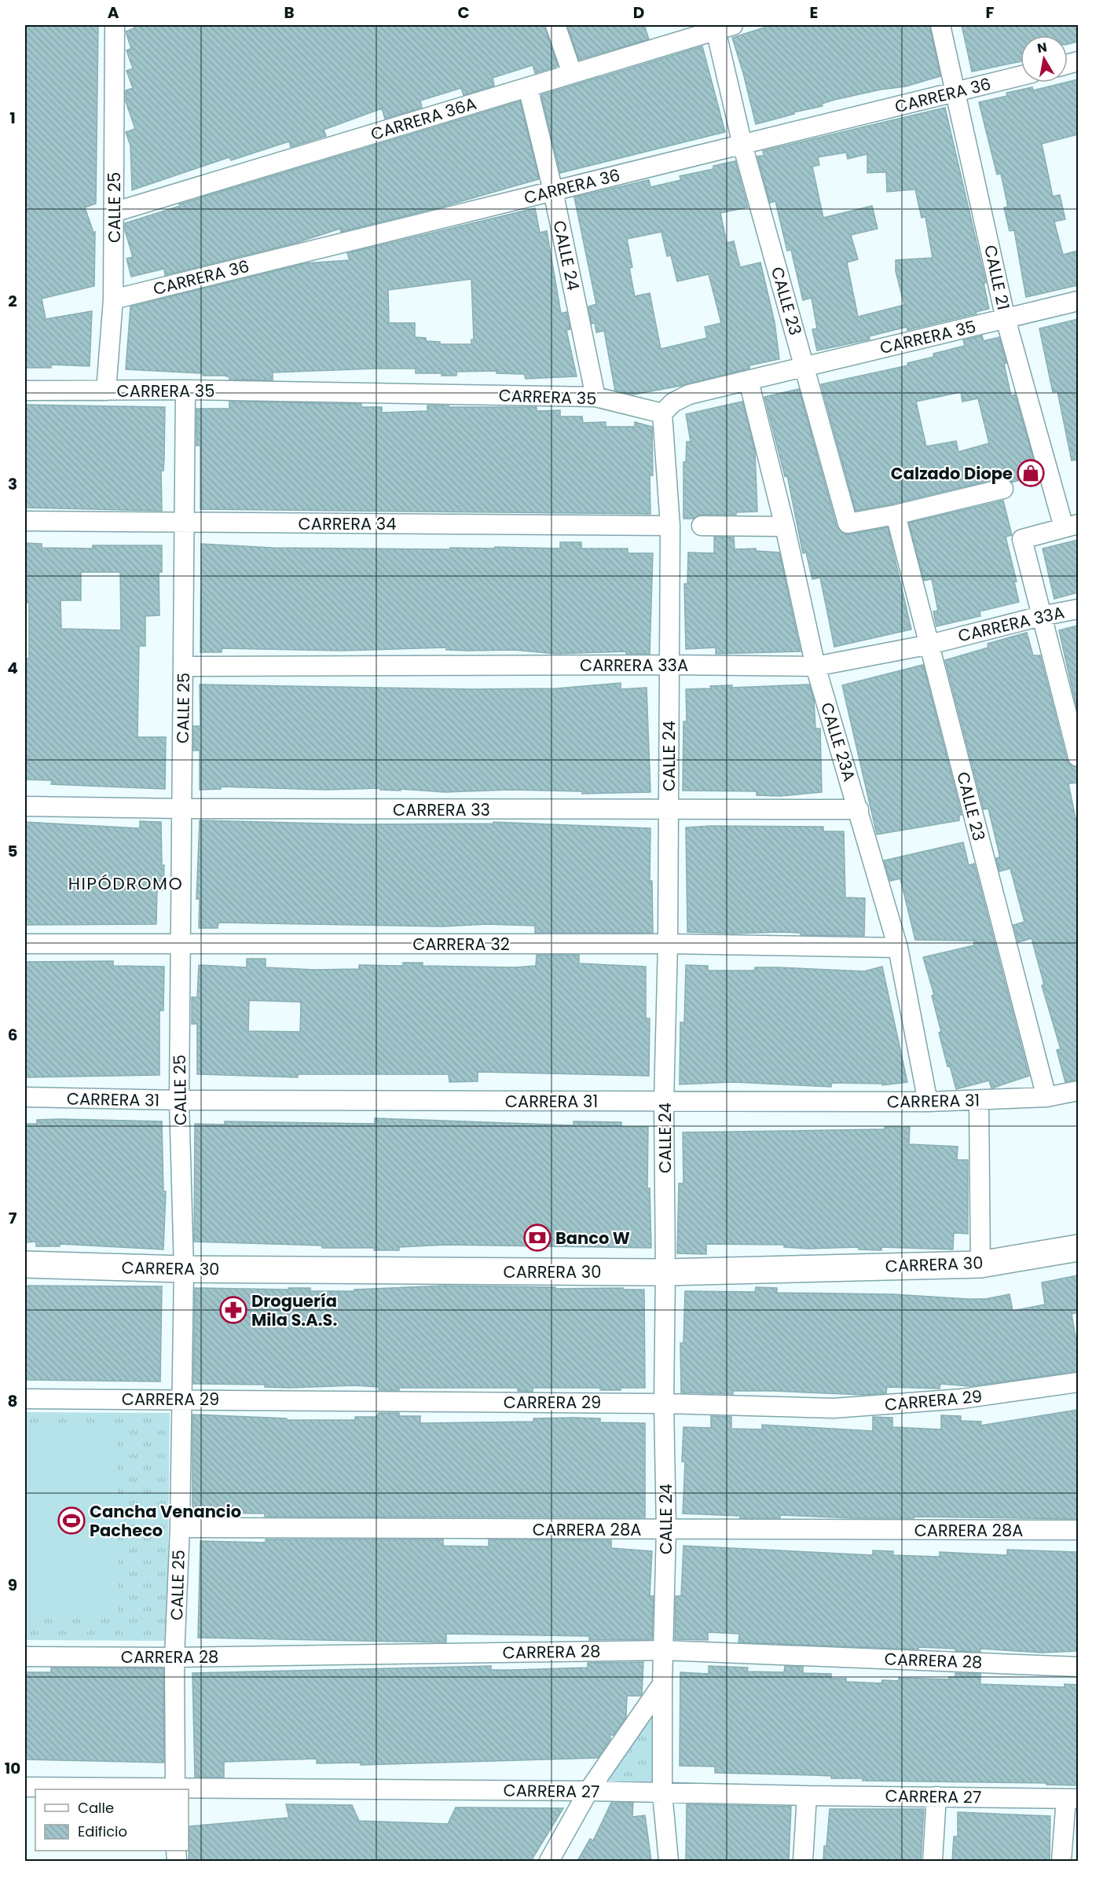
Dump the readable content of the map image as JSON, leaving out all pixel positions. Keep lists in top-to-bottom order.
{
  "streets": {
    "street": [
      "CARRERA 36",
      "CARRERA 36A",
      "CALLE 25",
      "CALLE 24",
      "CALLE 21",
      "CALLE 23",
      "CARRERA 35",
      "CARRERA 34",
      "CARRERA 33A",
      "CALLE 23A",
      "CARRERA 33",
      "CARRERA 32",
      "CARRERA 31",
      "CARRERA 30",
      "CARRERA 29",
      "CARRERA 28A",
      "CARRERA 28",
      "CARRERA 27"
    ]
  },
  "crossings": [
    ["CARRERA 36", "CALLE 25"],
    ["CARRERA 36", "CALLE 24"],
    ["CARRERA 36", "CALLE 21"],
    ["CARRERA 36", "CALLE 23"],
    ["CARRERA 36A", "CALLE 25"],
    ["CARRERA 36A", "CALLE 24"],
    ["CARRERA 36A", "CALLE 23"],
    ["CALLE 25", "CARRERA 35"],
    ["CALLE 25", "CARRERA 34"],
    ["CALLE 25", "CARRERA 33A"],
    ["CALLE 25", "CARRERA 33"],
    ["CALLE 25", "CARRERA 32"],
    ["CALLE 25", "CARRERA 31"],
    ["CALLE 25", "CARRERA 30"],
    ["CALLE 25", "CARRERA 29"],
    ["CALLE 25", "CARRERA 28A"],
    ["CALLE 25", "CARRERA 28"],
    ["CALLE 24", "CARRERA 35"],
    ["CALLE 24", "CARRERA 34"],
    ["CALLE 24", "CARRERA 33A"],
    ["CALLE 24", "CARRERA 33"],
    ["CALLE 24", "CARRERA 32"],
    ["CALLE 24", "CARRERA 31"],
    ["CALLE 24", "CARRERA 30"],
    ["CALLE 24", "CARRERA 29"],
    ["CALLE 24", "CARRERA 28A"],
    ["CALLE 24", "CARRERA 28"],
    ["CALLE 24", "CARRERA 27"],
    ["CALLE 21", "CARRERA 35"],
    ["CALLE 23", "CARRERA 35"],
    ["CALLE 23", "CARRERA 33A"],
    ["CALLE 23", "CARRERA 31"],
    ["CARRERA 35", "CALLE 23A"],
    ["CARRERA 33A", "CALLE 23A"],
    ["CALLE 23A", "CARRERA 33"],
    ["CALLE 23A", "CARRERA 32"],
    ["CALLE 23A", "CARRERA 31"]
  ],
  "districts": ["HIPÓDROMO"],
  "places": {
    "shop": ["Calzado Diope"],
    "bank": ["Banco W"],
    "pharmacy": ["Droguería Mila S.A.S."],
    "sports": ["Cancha Venancio Pacheco"]
  },
  "legend": ["Calle", "Edificio"],
  "north": "top",
  "grid": {
    "columns": [
      "A",
      "B",
      "C",
      "D",
      "E",
      "F"
    ],
    "rows": [
      "1",
      "2",
      "3",
      "4",
      "5",
      "6",
      "7",
      "8",
      "9",
      "10"
    ]
  }
}
